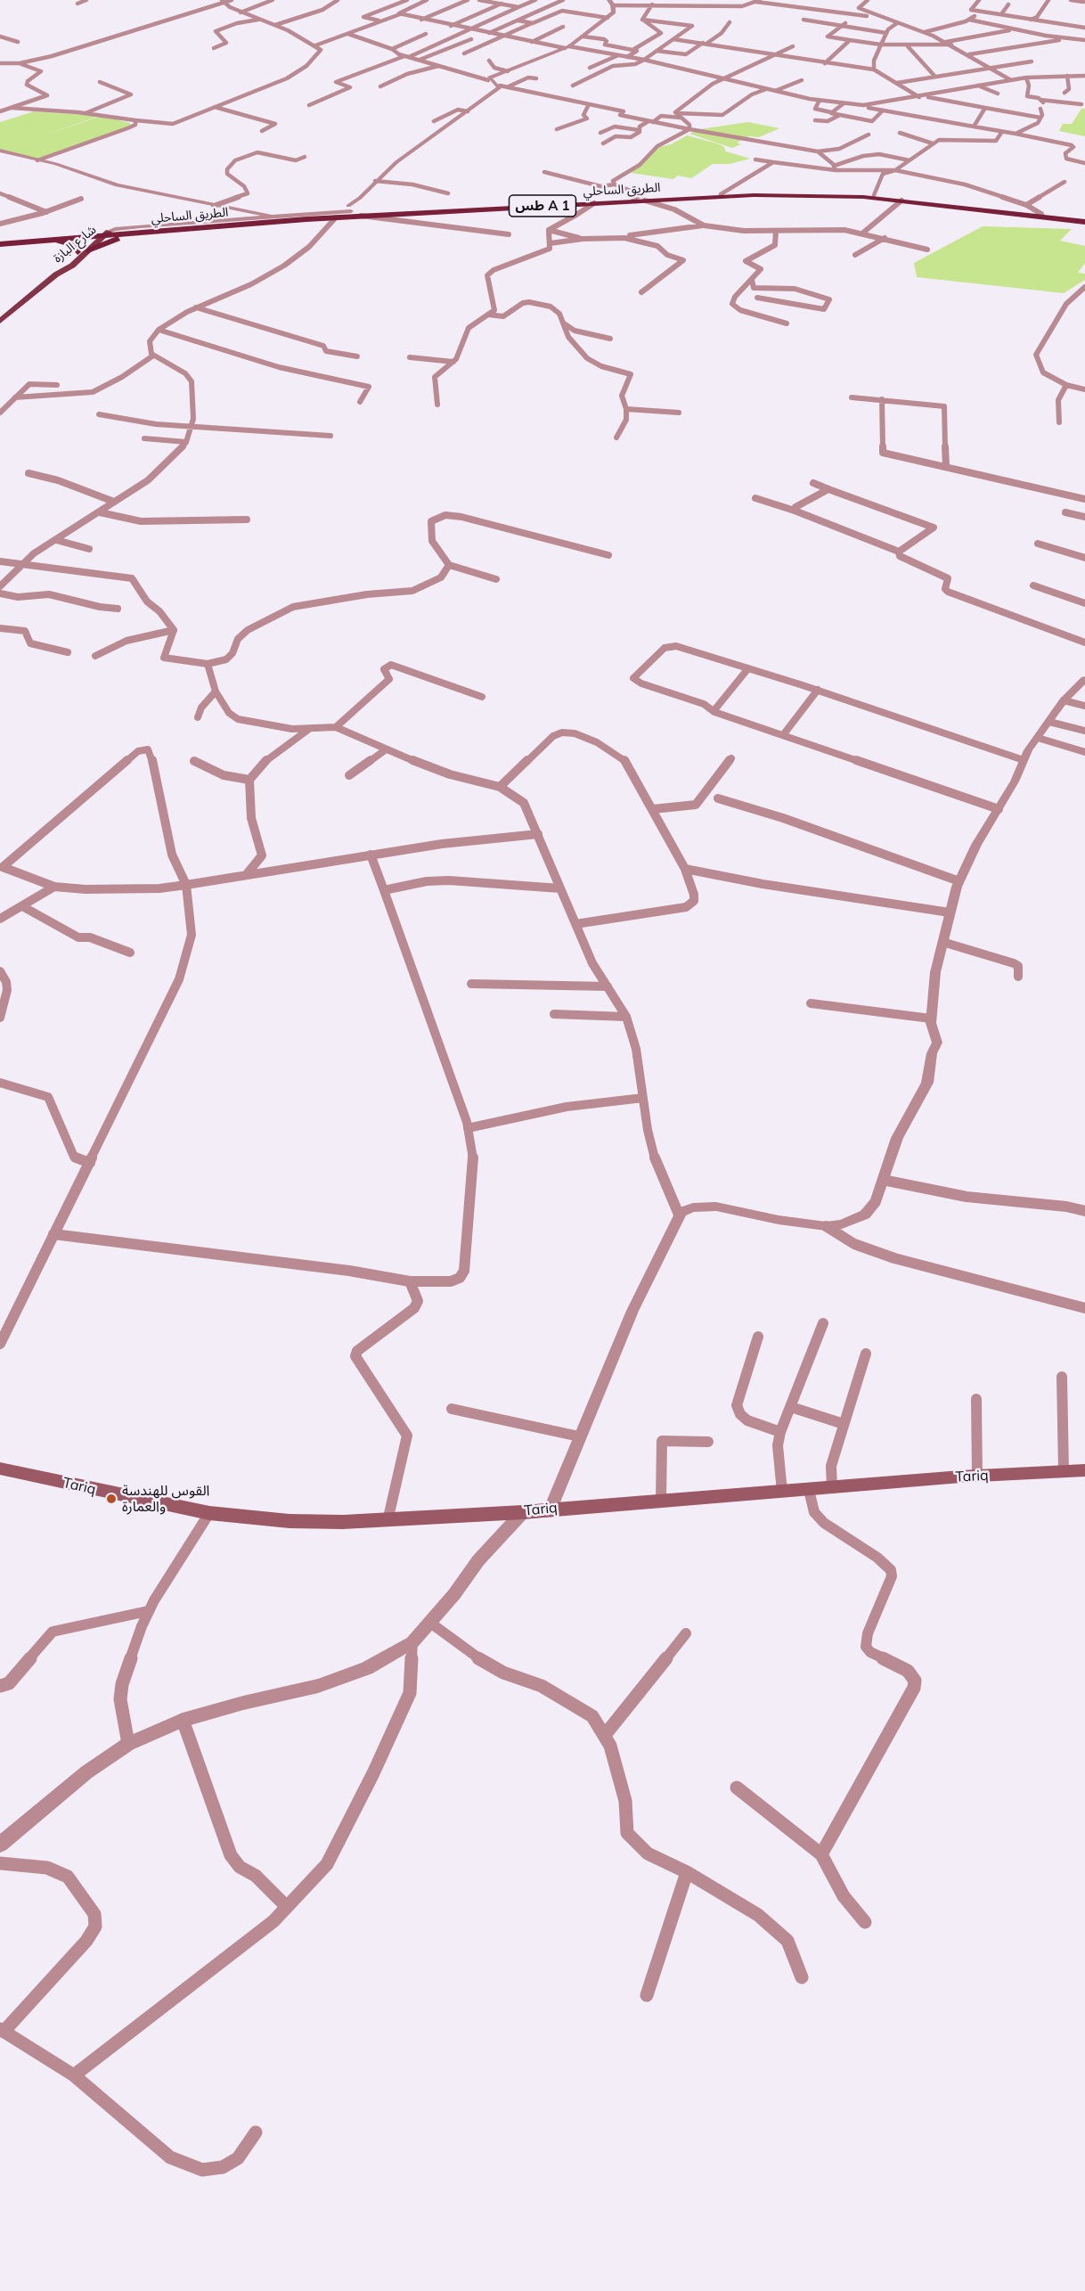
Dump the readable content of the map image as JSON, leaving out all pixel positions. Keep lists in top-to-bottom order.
{
  "streets": {
    "highway": ["الطريق الساحلي", "طس A 1"],
    "main road": ["شارع البازة", "Tariq"]
  },
  "crossings": [
    ["الطريق الساحلي", "شارع البازة"]
  ],
  "places": ["القوس للهندسة والعمارة"]
}
